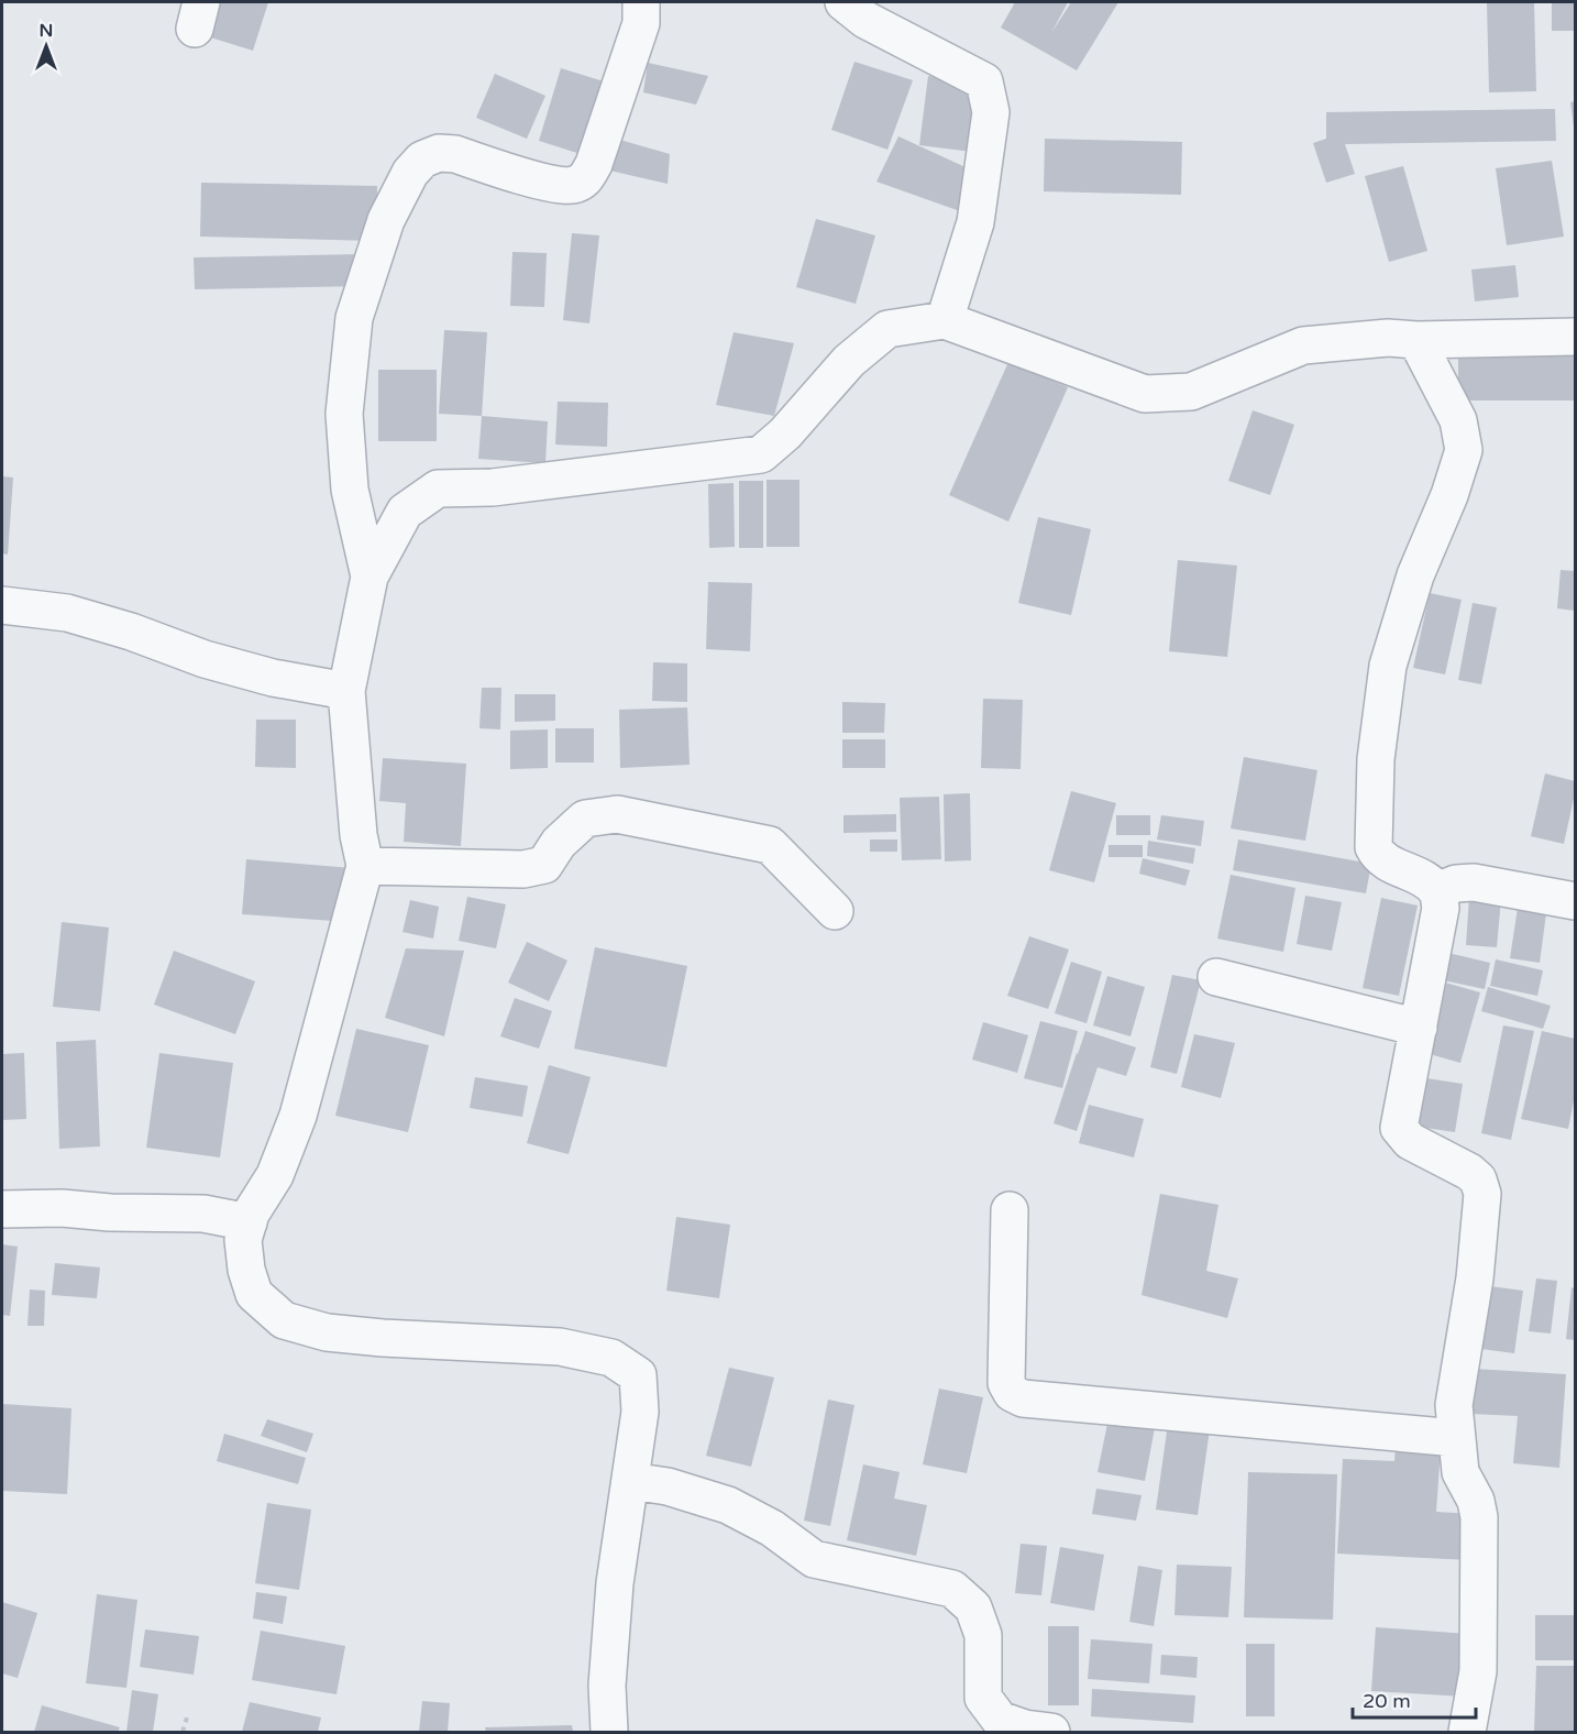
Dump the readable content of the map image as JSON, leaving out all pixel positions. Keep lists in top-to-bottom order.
{
  "scale_bar": "20 m",
  "north": "top"
}
